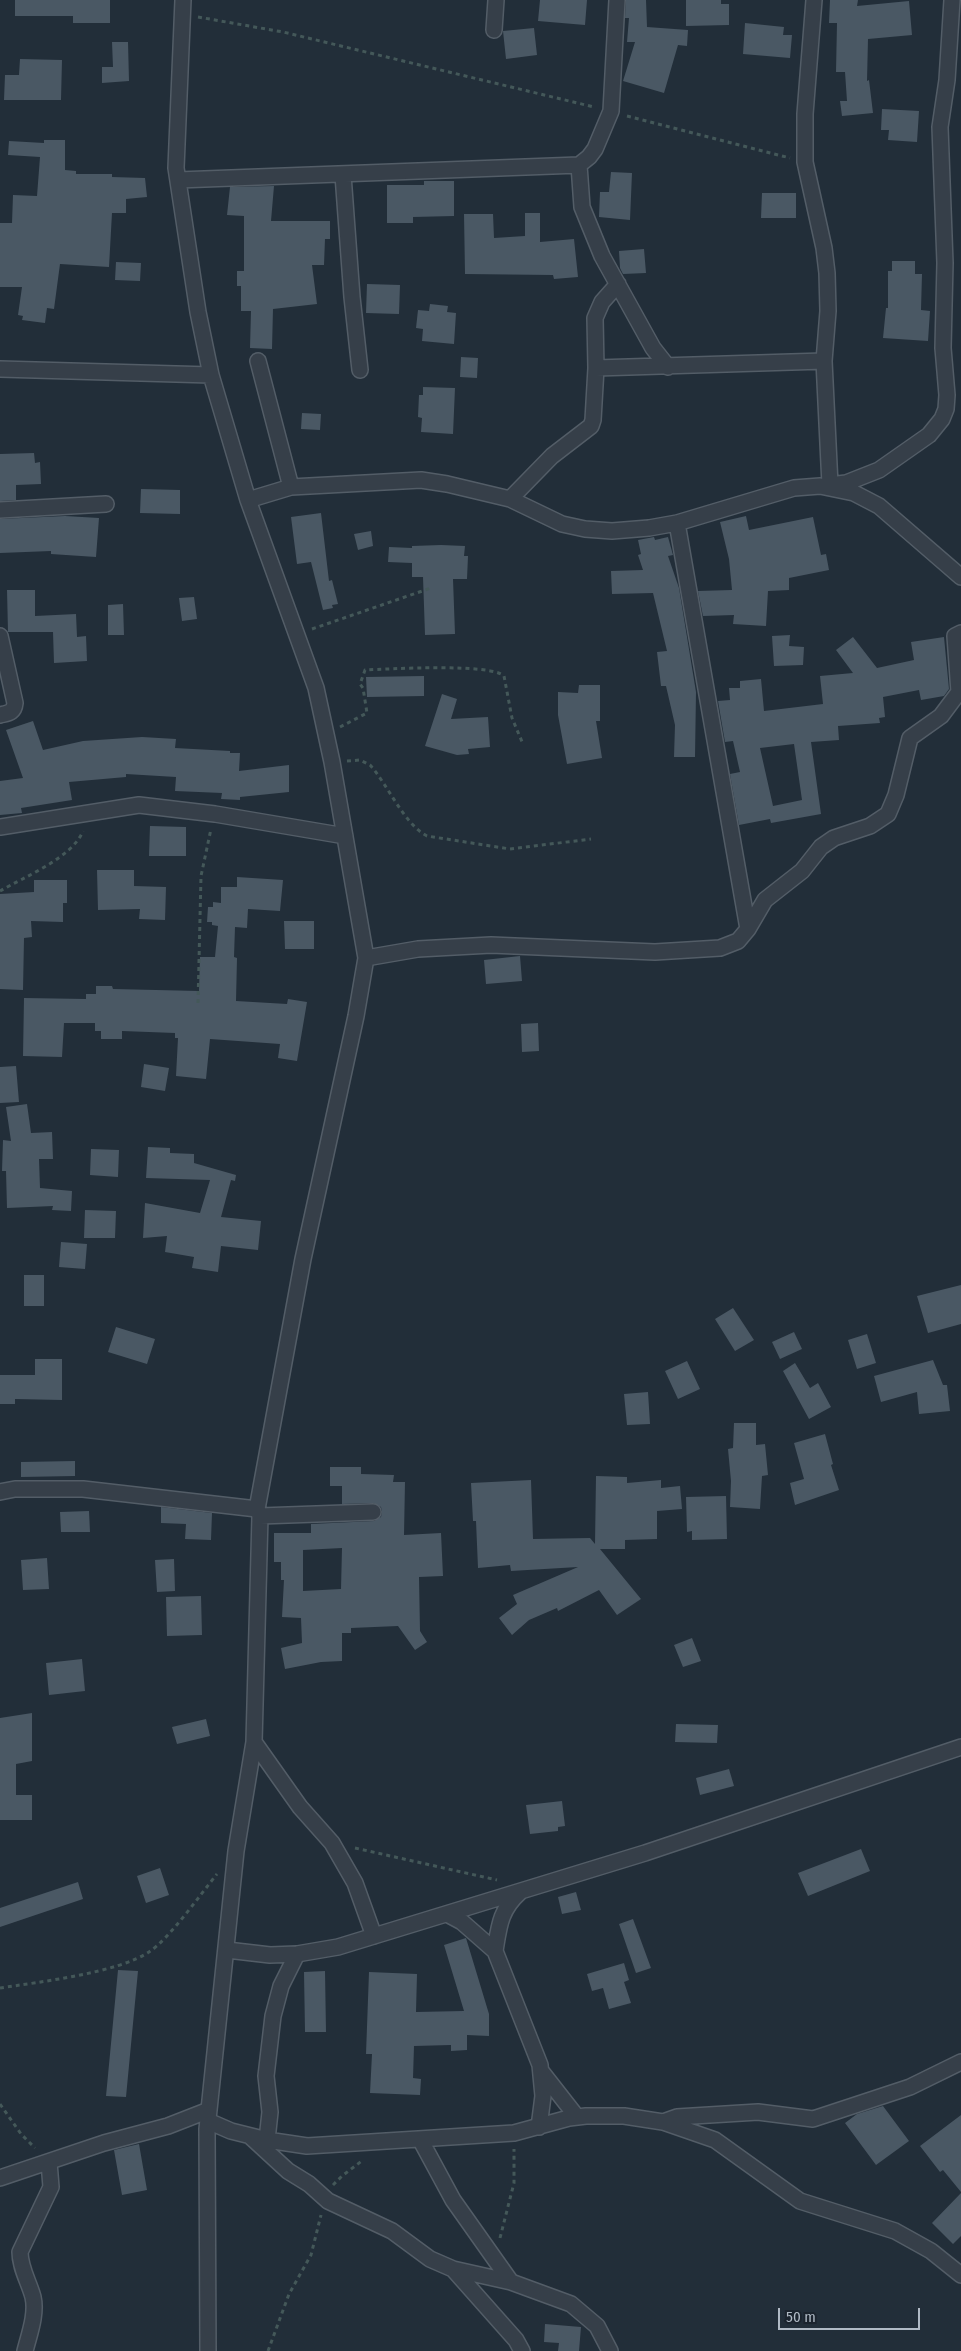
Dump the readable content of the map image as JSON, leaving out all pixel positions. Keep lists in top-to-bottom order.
{
  "scale_bar": "50 m"
}
